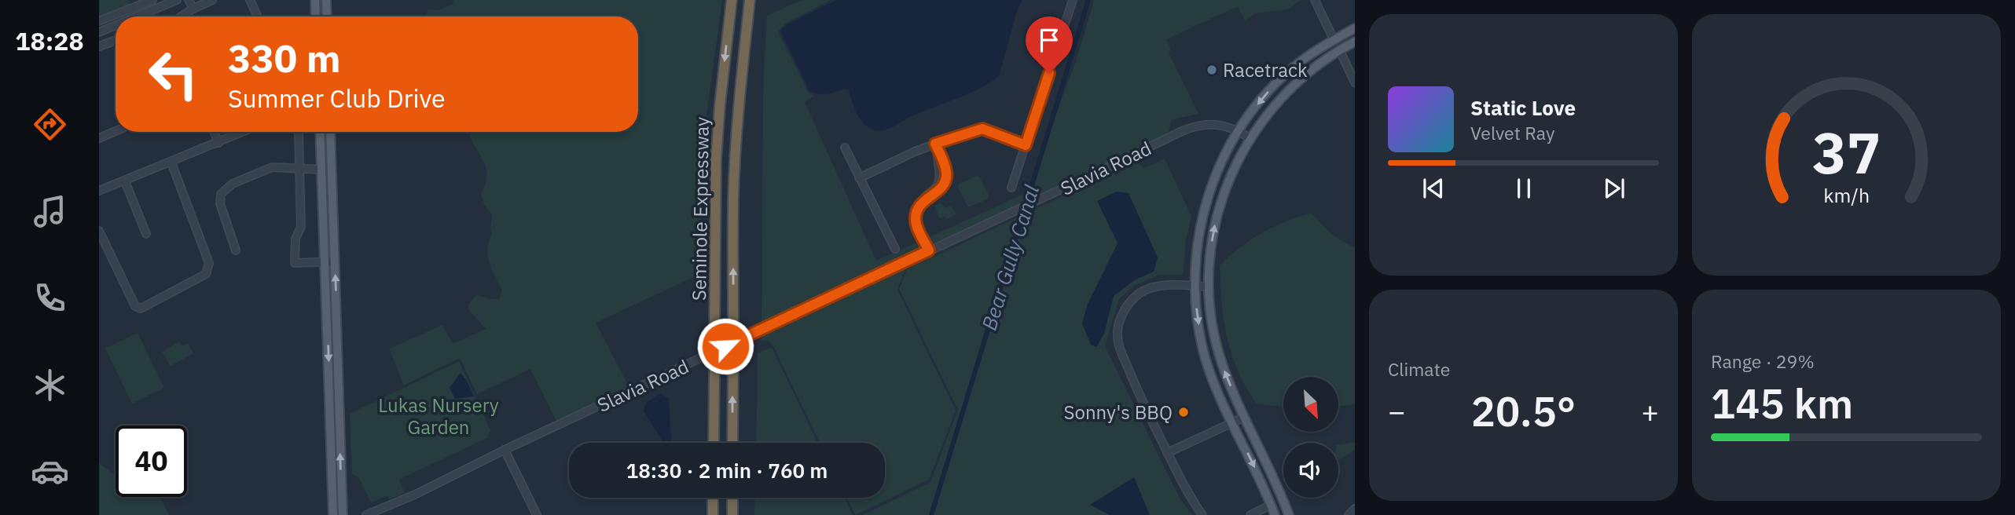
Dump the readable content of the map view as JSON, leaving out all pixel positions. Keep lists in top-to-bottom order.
{
  "streets": {
    "highway": ["Seminole Expressway"],
    "street": ["Slavia Road"]
  },
  "water": ["Bear Gully Canal"],
  "parks": ["Lukas Nursery Garden"],
  "places": ["Racetrack", "Sonny's BBQ"],
  "north": "bottom right",
  "page": {
    "tabs": "18:28",
    "turn": ["330 m", "Summer Club Drive"],
    "song": ["Static Love", "Velvet Ray"],
    "tile": [
      "Climate",
      ["Range · 29%", "145 km"]
    ],
    "heat": ["−", "20.5°", "+"],
    "limit": "40",
    "trip": "18:30 · 2 min · 760 m",
    "gauge": ["37", "km/h"]
  }
}
